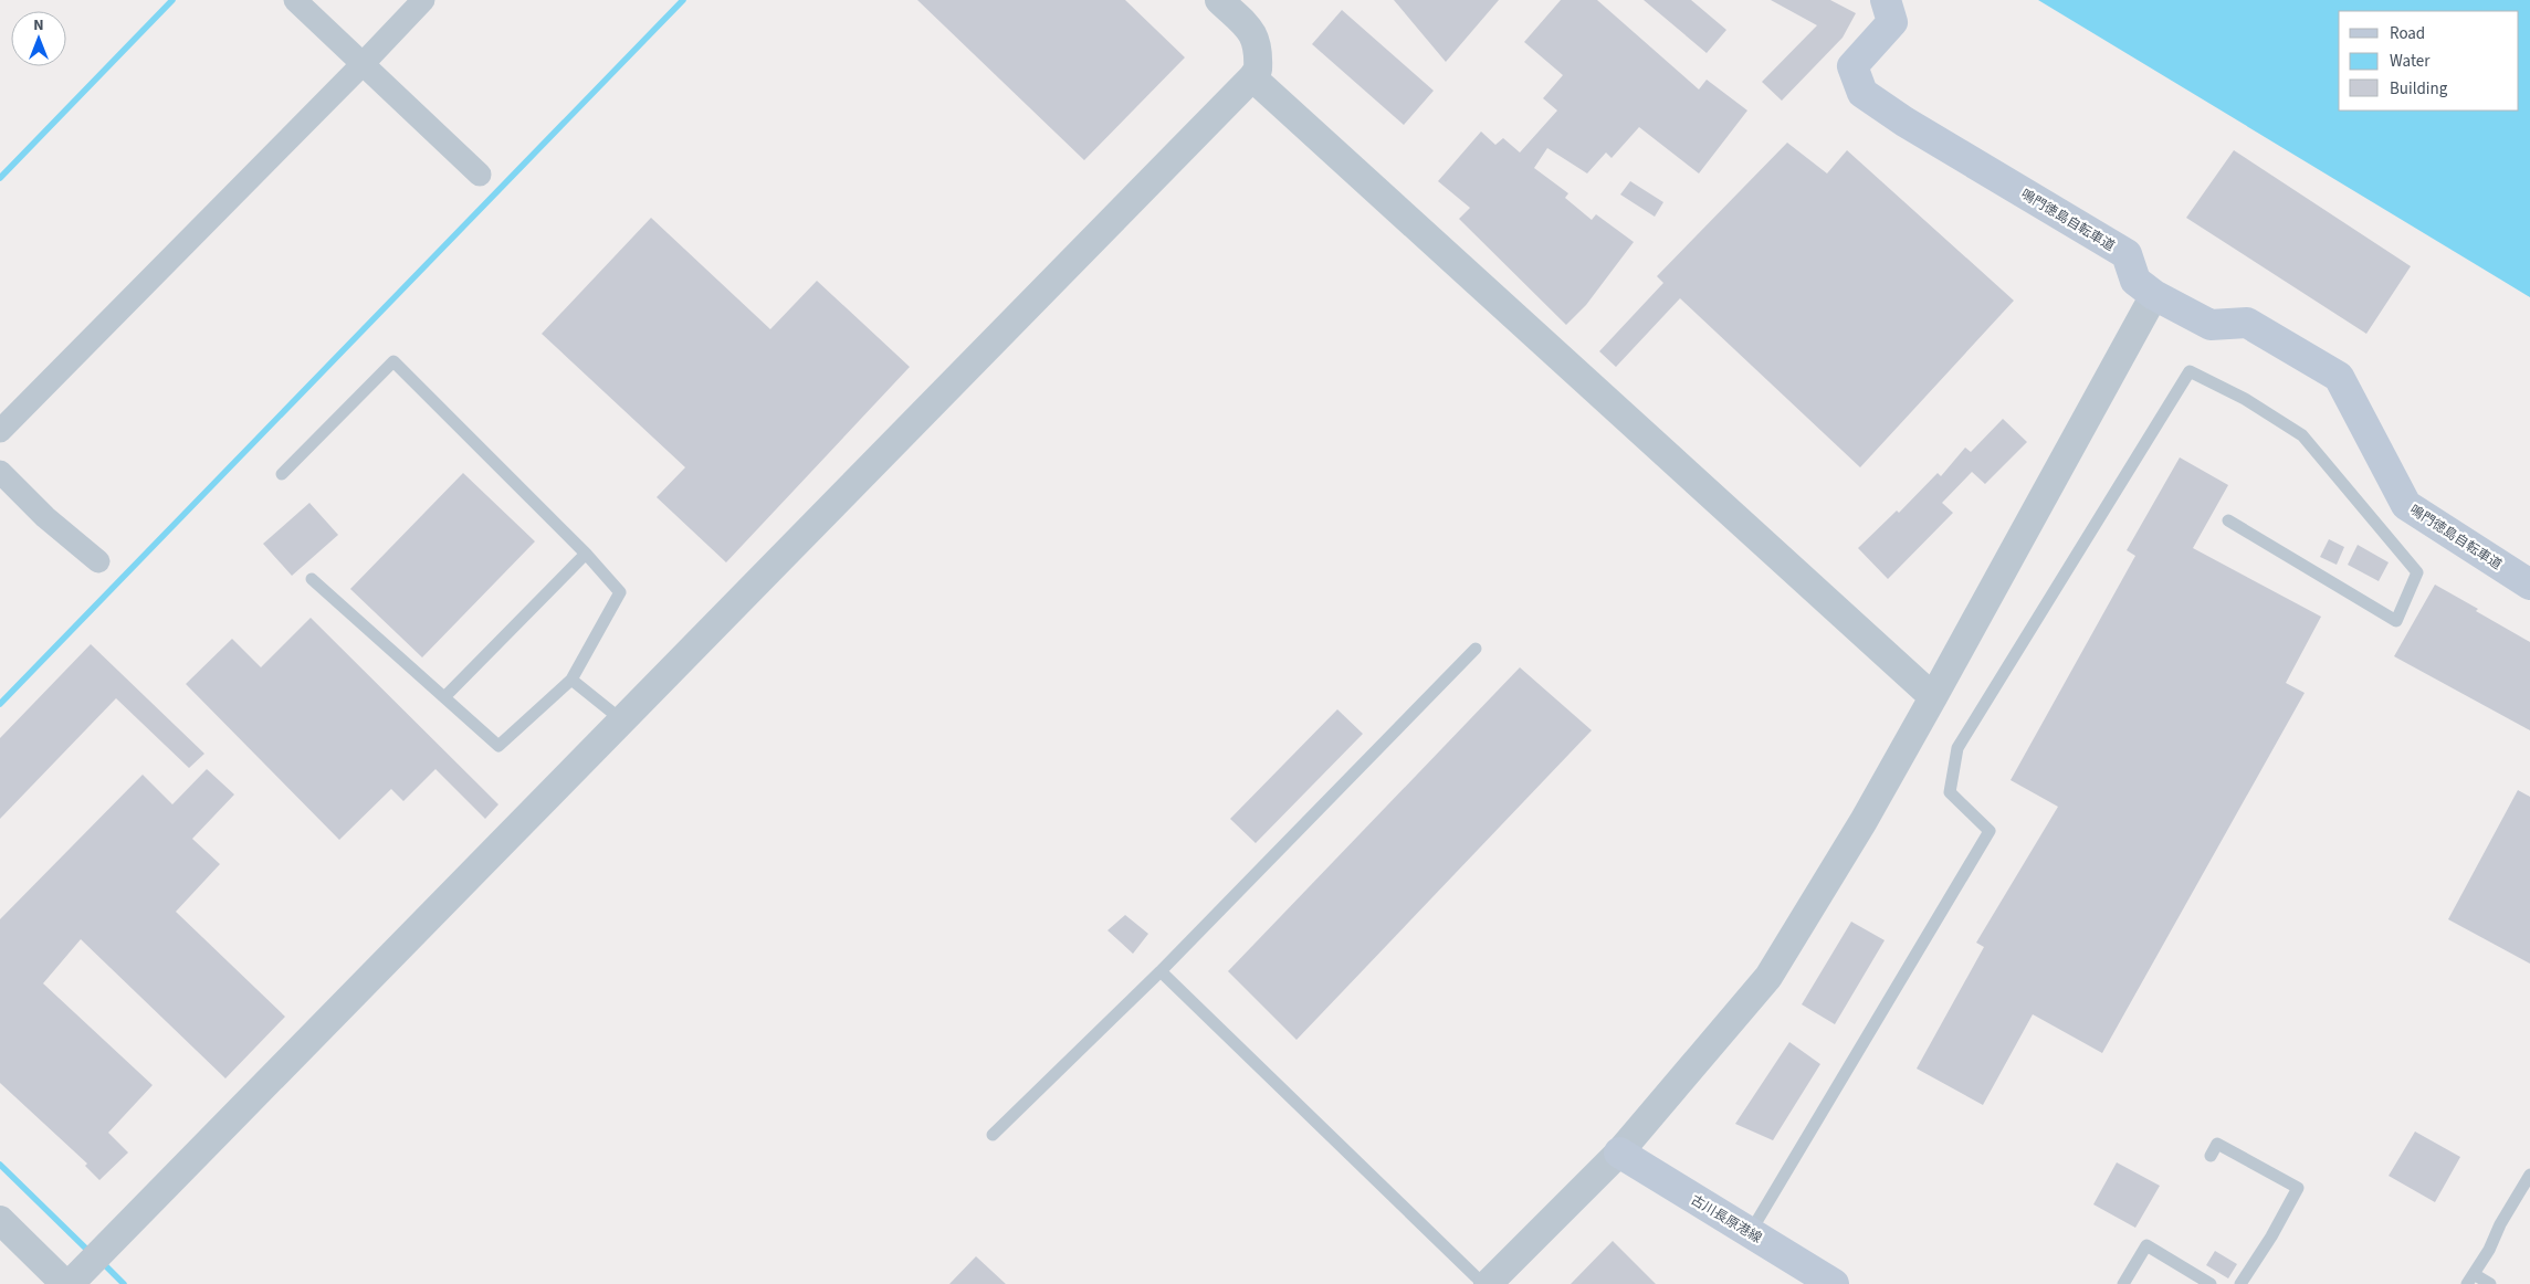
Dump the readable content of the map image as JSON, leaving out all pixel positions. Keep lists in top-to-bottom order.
{
  "streets": {
    "main road": ["鳴門徳島自転車道", "古川長原港線"]
  },
  "legend": ["Road", "Water", "Building"],
  "north": "top"
}
